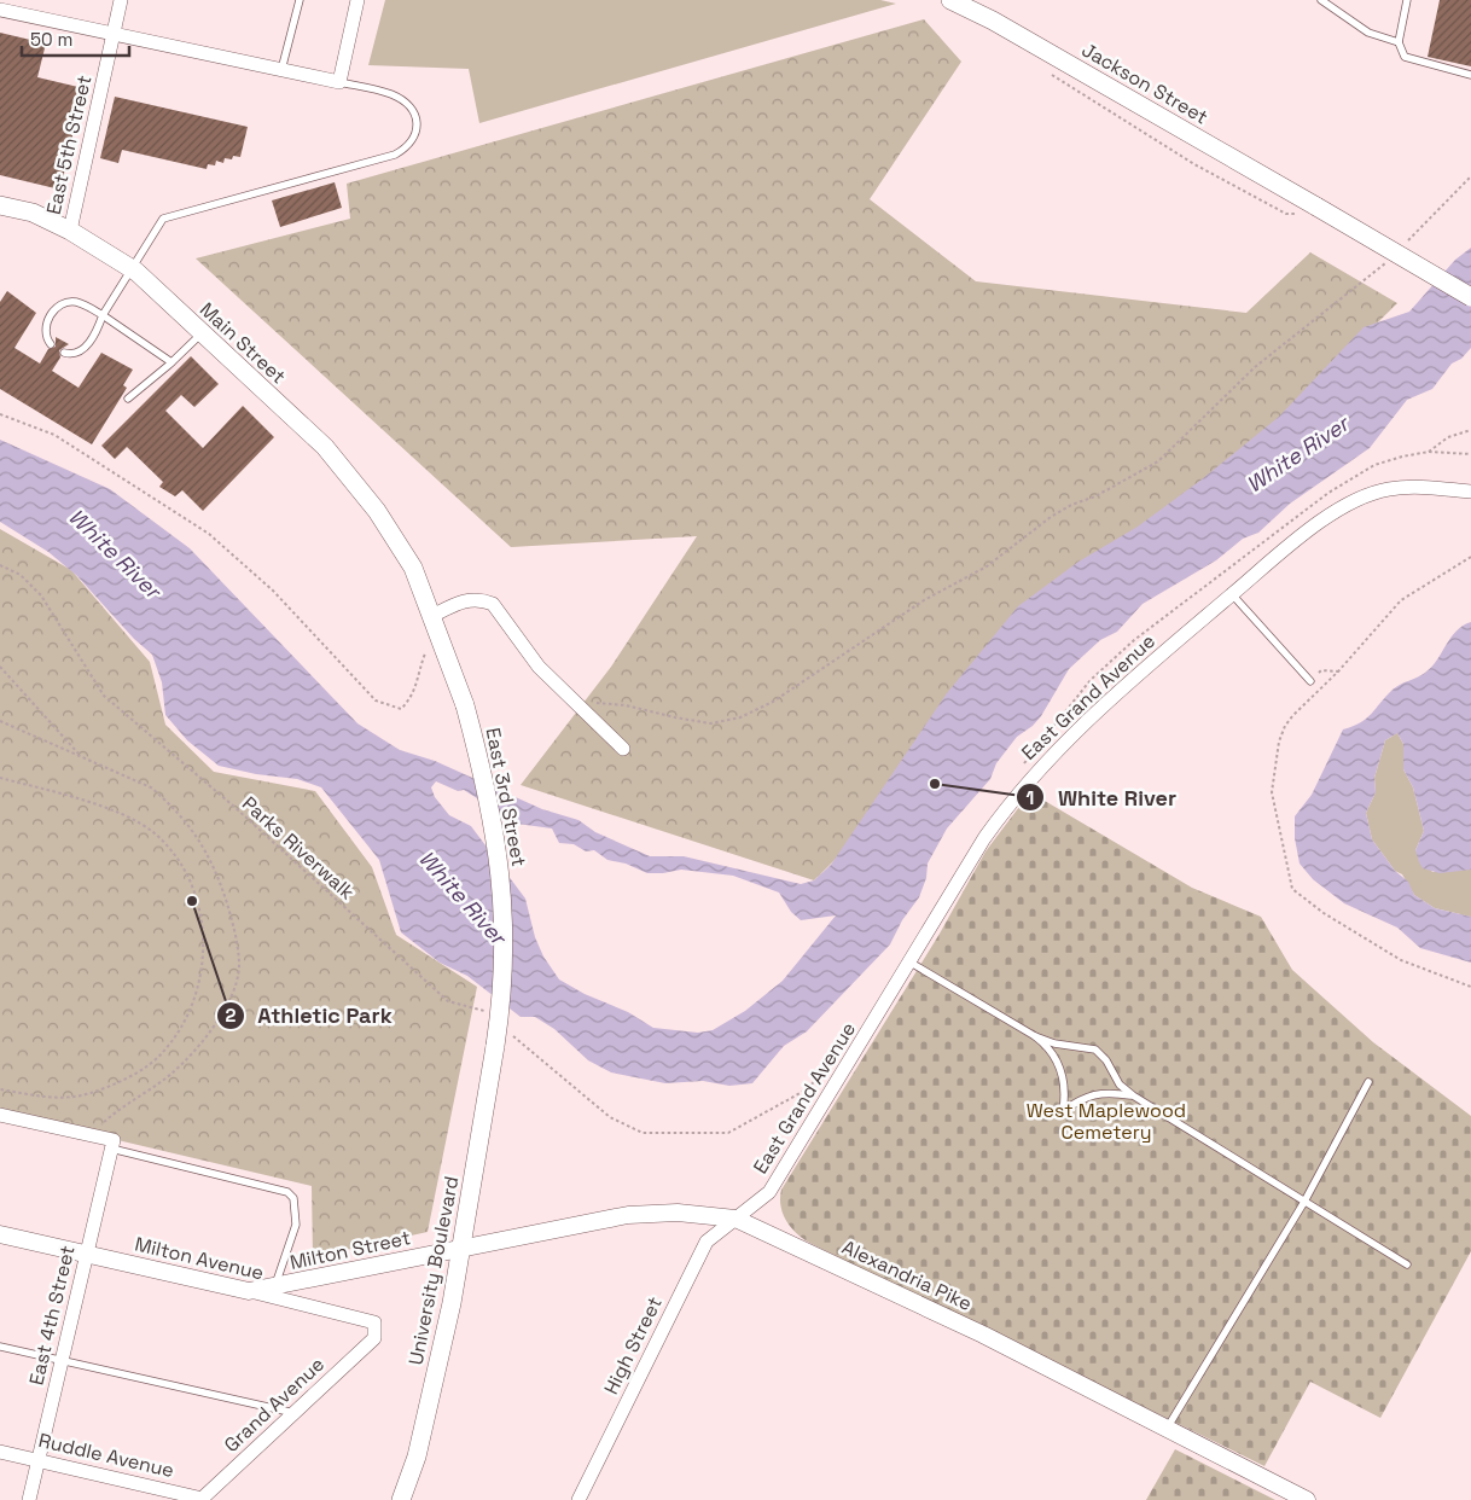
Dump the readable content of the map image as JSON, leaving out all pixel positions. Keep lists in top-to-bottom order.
{
  "streets": {
    "main road": [
      "Jackson Street",
      "Main Street",
      "East 3rd Street",
      "University Boulevard"
    ],
    "street": [
      "East 5th Street",
      "East Grand Avenue",
      "Milton Street",
      "Milton Avenue",
      "Alexandria Pike",
      "East 4th Street",
      "High Street",
      "Grand Avenue",
      "Ruddle Avenue"
    ],
    "path": ["Parks Riverwalk"]
  },
  "crossings": [
    ["East 5th Street", "Main Street"],
    ["Main Street", "East 3rd Street"],
    ["East Grand Avenue", "Alexandria Pike"],
    ["East Grand Avenue", "High Street"],
    ["East 3rd Street", "University Boulevard"],
    ["Milton Street", "Milton Avenue"],
    ["Milton Street", "University Boulevard"],
    ["Milton Street", "Alexandria Pike"],
    ["Milton Avenue", "East 4th Street"],
    ["Milton Avenue", "Grand Avenue"],
    ["University Boulevard", "Alexandria Pike"],
    ["Alexandria Pike", "High Street"],
    ["East 4th Street", "Ruddle Avenue"],
    ["Grand Avenue", "Ruddle Avenue"]
  ],
  "water": ["White River"],
  "parks": ["West Maplewood Cemetery"],
  "places": ["White River", "Athletic Park"],
  "scale_bar": "50 m"
}
